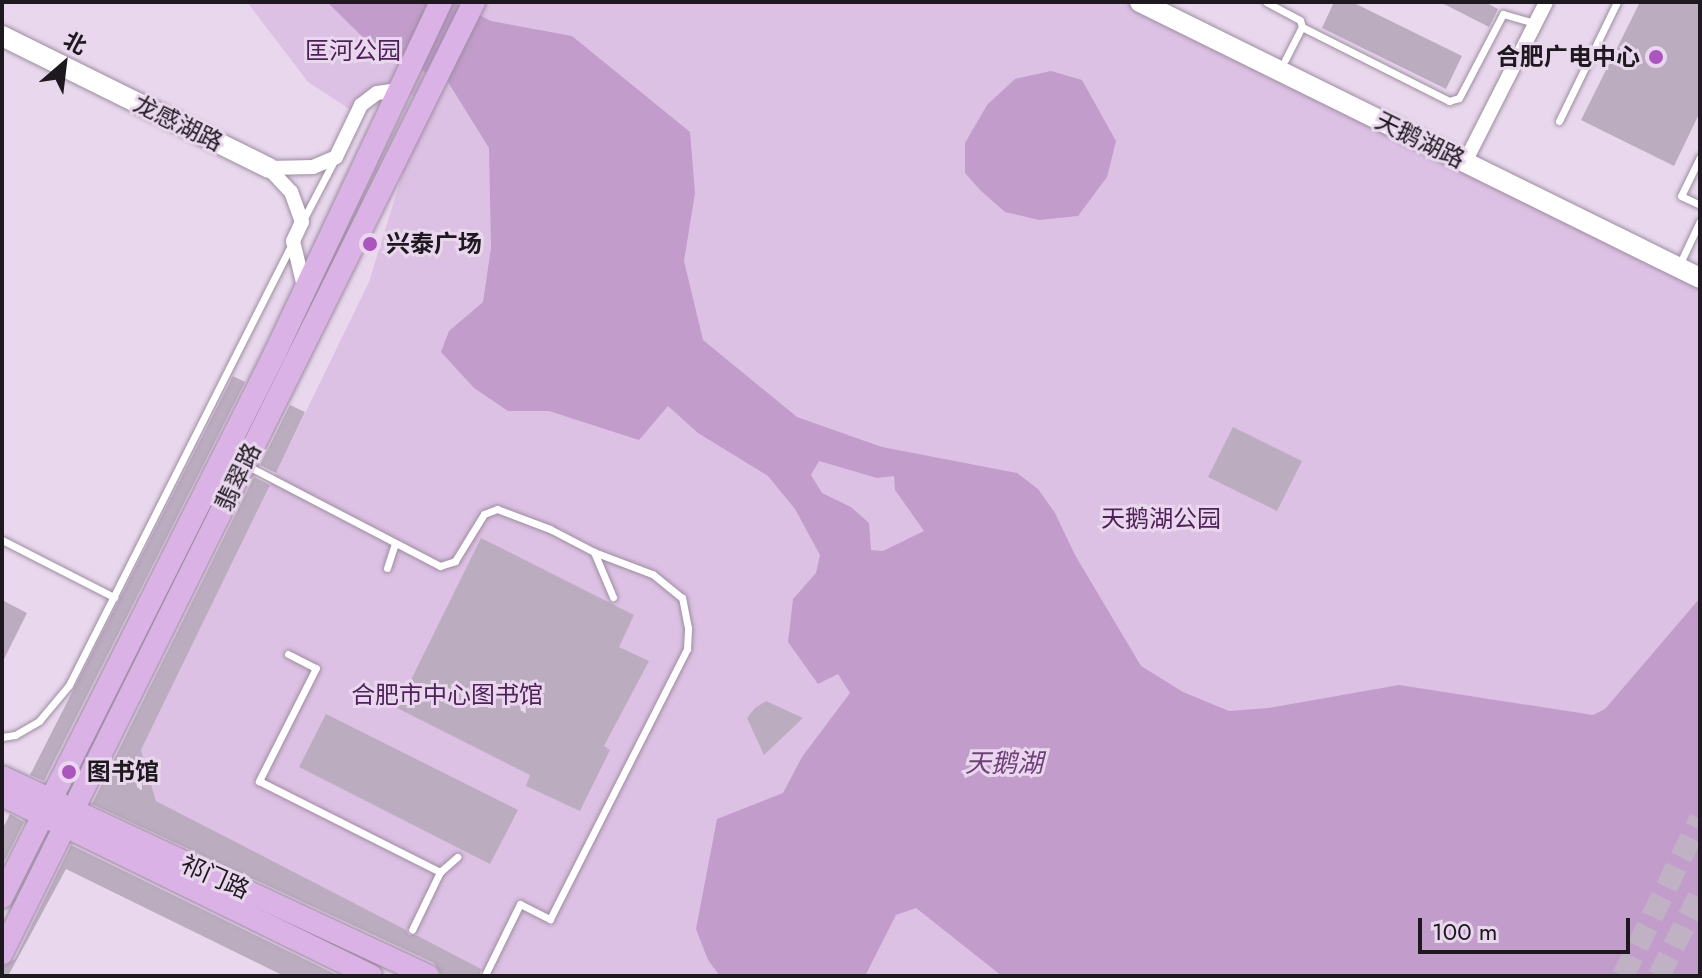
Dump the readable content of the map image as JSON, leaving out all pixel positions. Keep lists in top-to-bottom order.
{
  "streets": {
    "main road": ["翡翠路", "祁门路"],
    "street": ["龙感湖路", "天鹅湖路"]
  },
  "crossings": [
    ["翡翠路", "祁门路"]
  ],
  "water": ["天鹅湖"],
  "parks": ["匡河公园", "天鹅湖公园", "合肥市中心图书馆"],
  "places": ["合肥广电中心", "兴泰广场", "图书馆"],
  "scale_bar": "100 m",
  "north": "top right"
}
